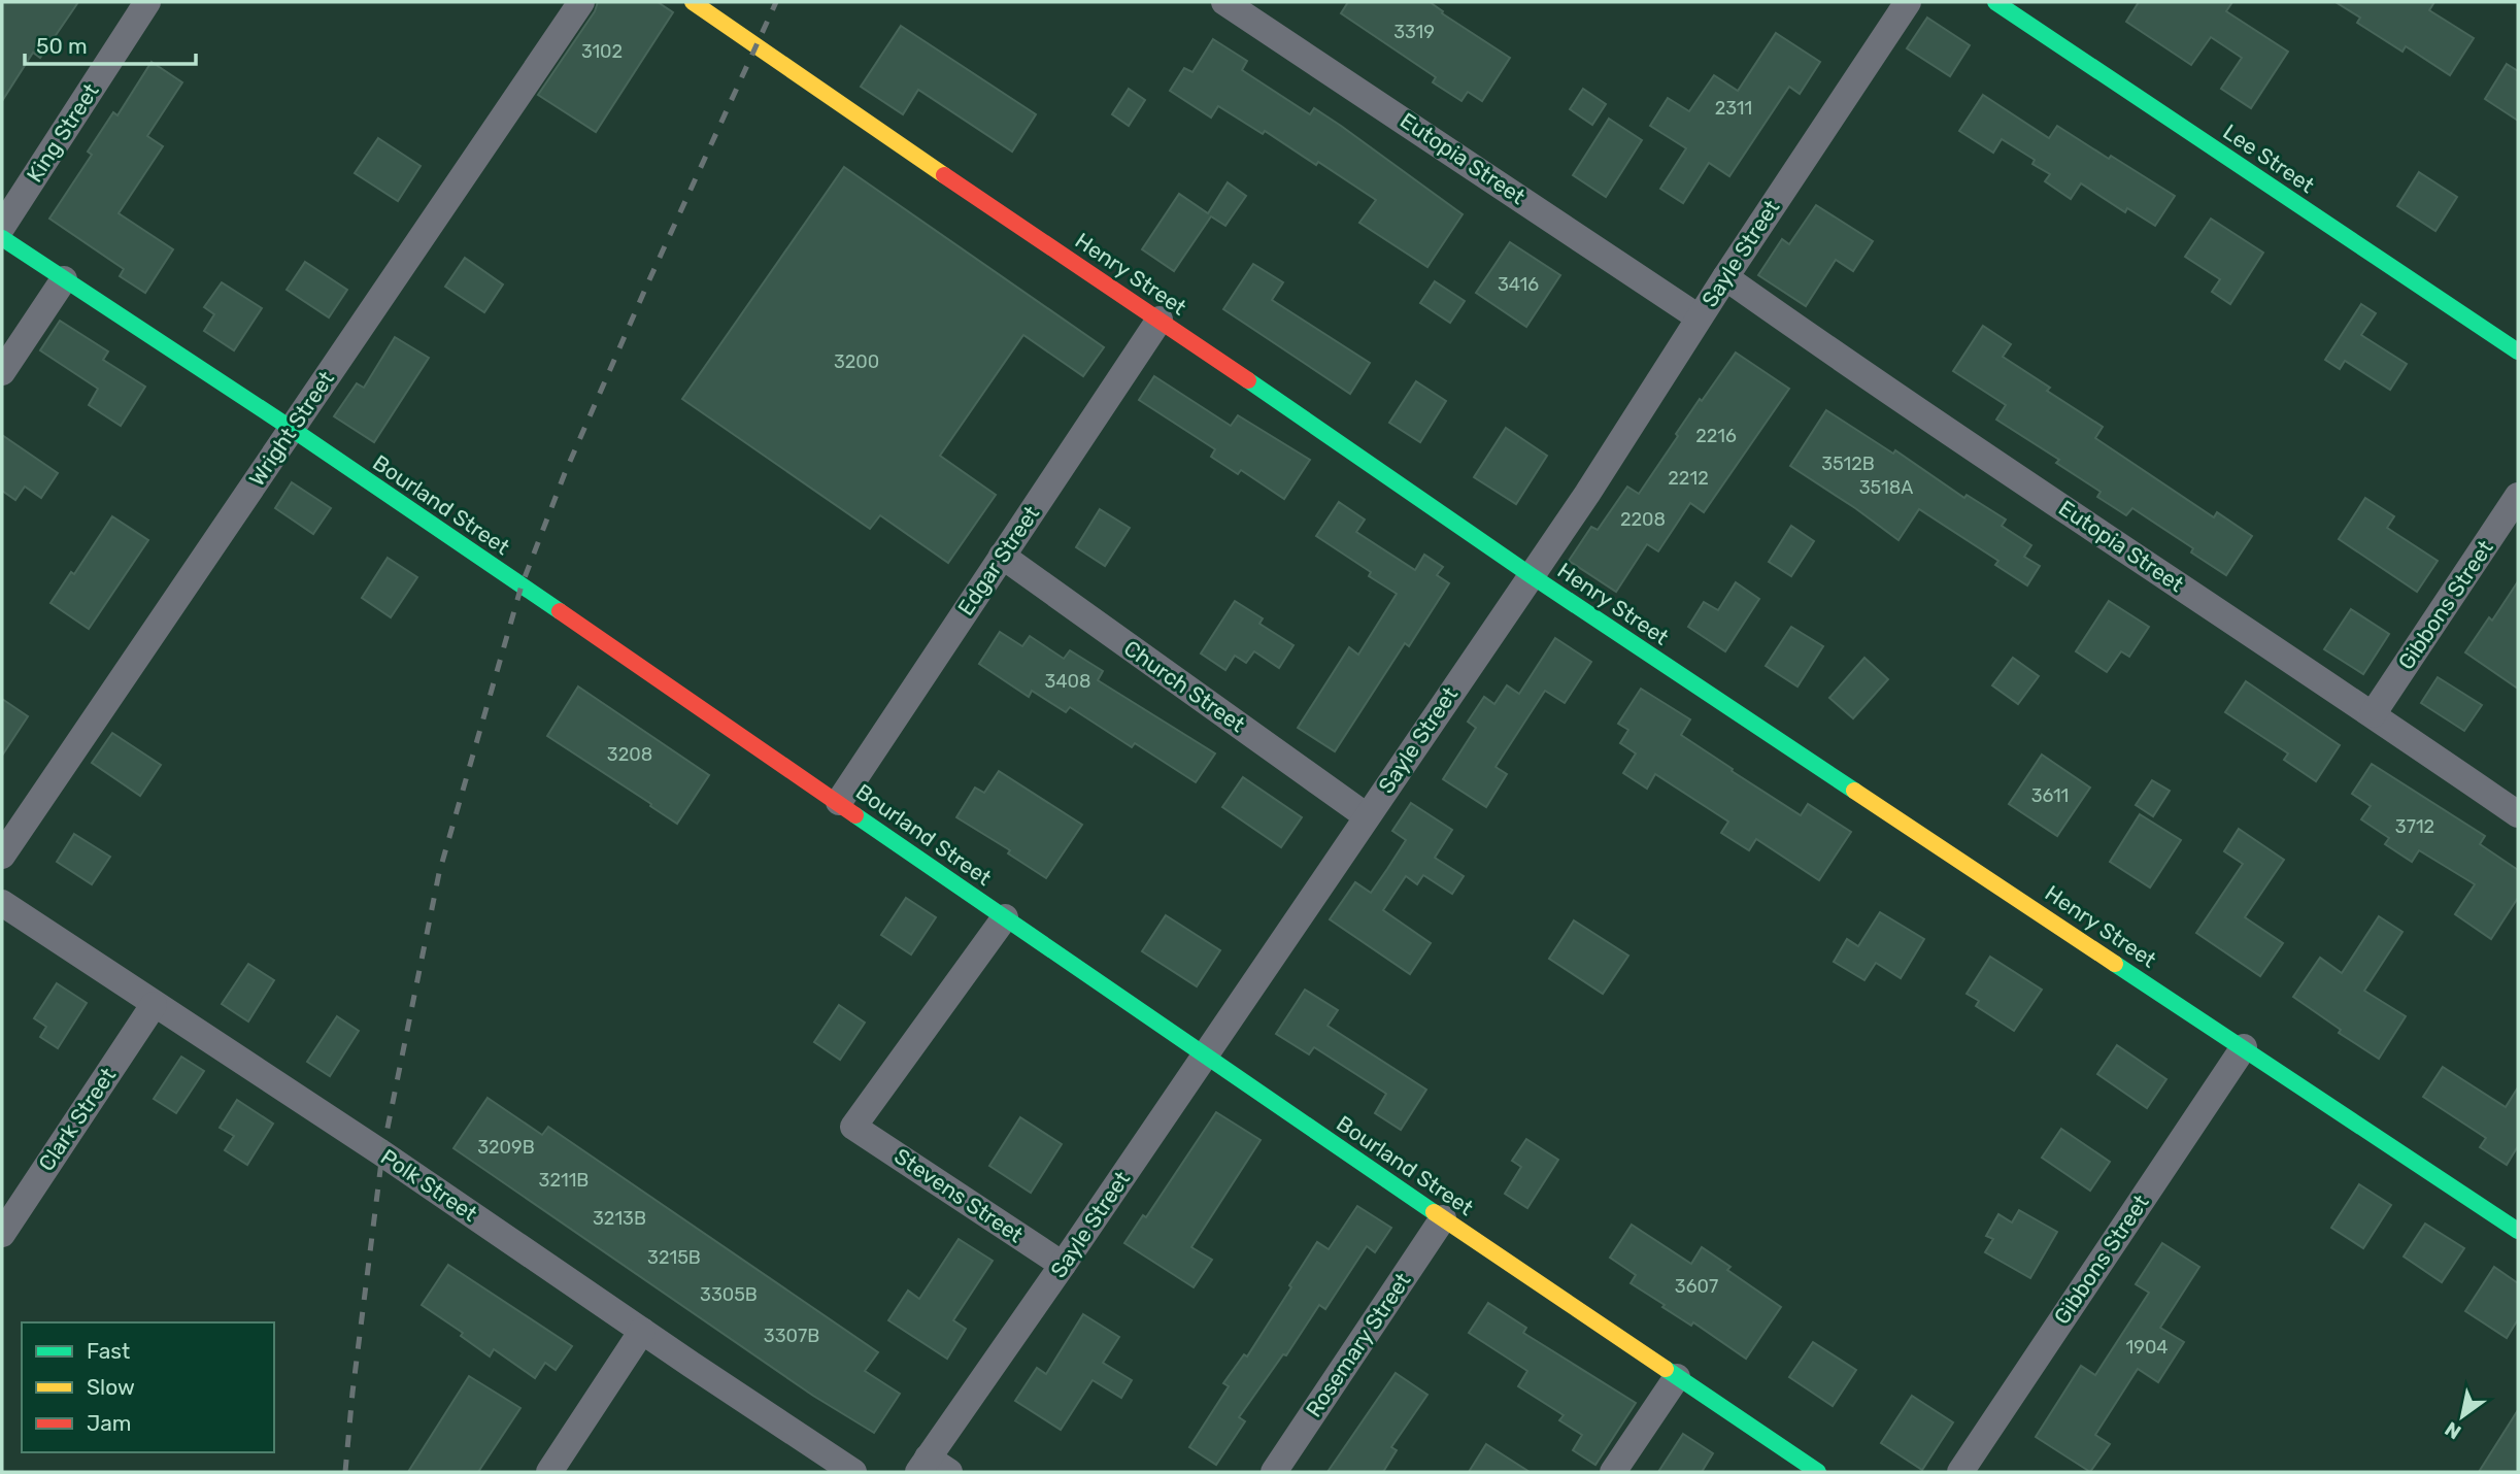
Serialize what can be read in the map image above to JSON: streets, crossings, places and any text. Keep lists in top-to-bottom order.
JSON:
{
  "streets": {
    "street": [
      "King Street",
      "Eutopia Street",
      "Lee Street",
      "Sayle Street",
      "Henry Street",
      "Wright Street",
      "Bourland Street",
      "Edgar Street",
      "Gibbons Street",
      "Church Street",
      "Clark Street",
      "Polk Street",
      "Stevens Street",
      "Rosemary Street"
    ]
  },
  "crossings": [
    ["Eutopia Street", "Sayle Street"],
    ["Eutopia Street", "Gibbons Street"],
    ["Sayle Street", "Henry Street"],
    ["Sayle Street", "Bourland Street"],
    ["Sayle Street", "Church Street"],
    ["Sayle Street", "Stevens Street"],
    ["Henry Street", "Edgar Street"],
    ["Henry Street", "Gibbons Street"],
    ["Wright Street", "Bourland Street"],
    ["Bourland Street", "Edgar Street"],
    ["Bourland Street", "Stevens Street"],
    ["Bourland Street", "Rosemary Street"],
    ["Edgar Street", "Church Street"],
    ["Clark Street", "Polk Street"]
  ],
  "house_numbers": [
    "3319",
    "3102",
    "2311",
    "3416",
    "3200",
    "2216",
    "3512B",
    "2212",
    "3518A",
    "2208",
    "3408",
    "3208",
    "3611",
    "3712",
    "3209B",
    "3211B",
    "3213B",
    "3215B",
    "3607",
    "3305B",
    "3307B",
    "1904"
  ],
  "legend": ["Fast", "Slow", "Jam"],
  "scale_bar": "50 m",
  "north": "bottom left"
}
